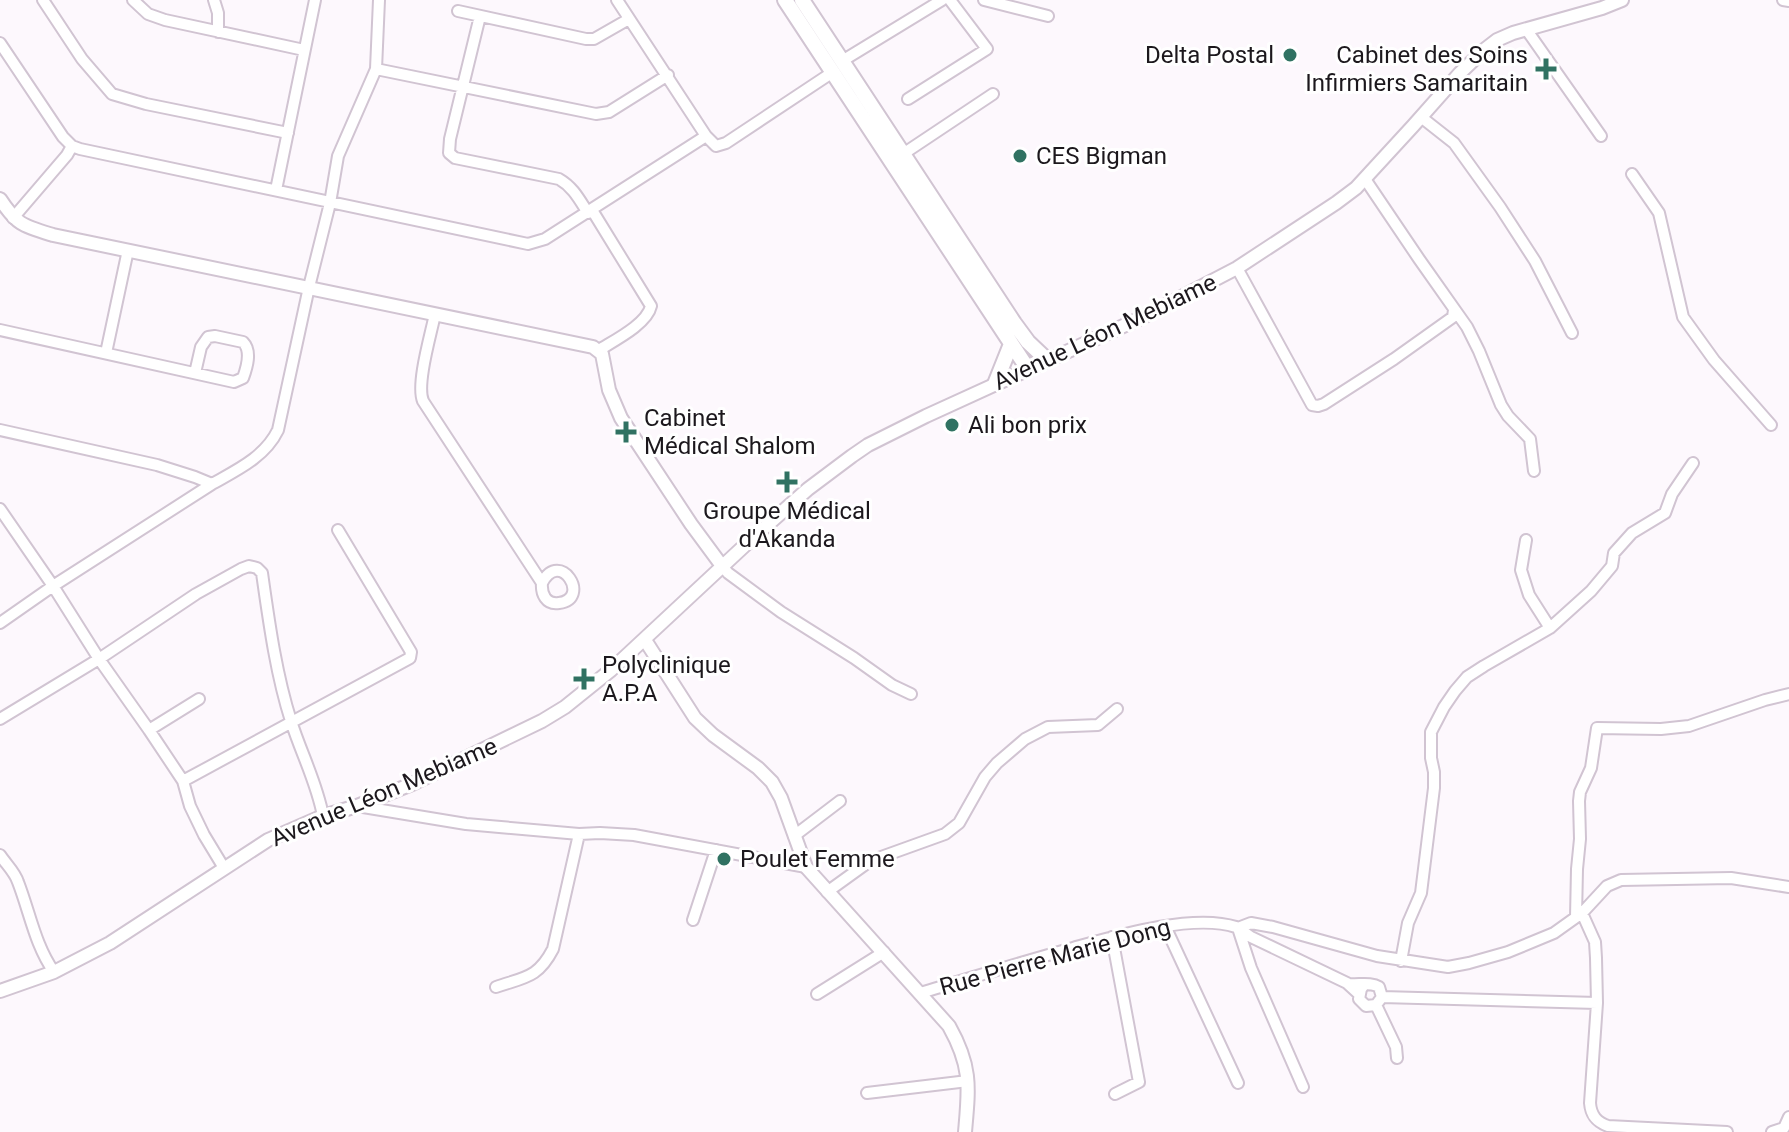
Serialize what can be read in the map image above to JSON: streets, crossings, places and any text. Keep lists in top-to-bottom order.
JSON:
{
  "streets": {
    "street": ["Avenue Léon Mebiame", "Rue Pierre Marie Dong"]
  },
  "places": {
    "other": [
      "Delta Postal",
      "CES Bigman",
      "Ali bon prix",
      "Poulet Femme"
    ],
    "health": [
      "Cabinet des Soins Infirmiers Samaritain",
      "Cabinet Médical Shalom",
      "Groupe Médical d'Akanda",
      "Polyclinique A.P.A"
    ]
  }
}
